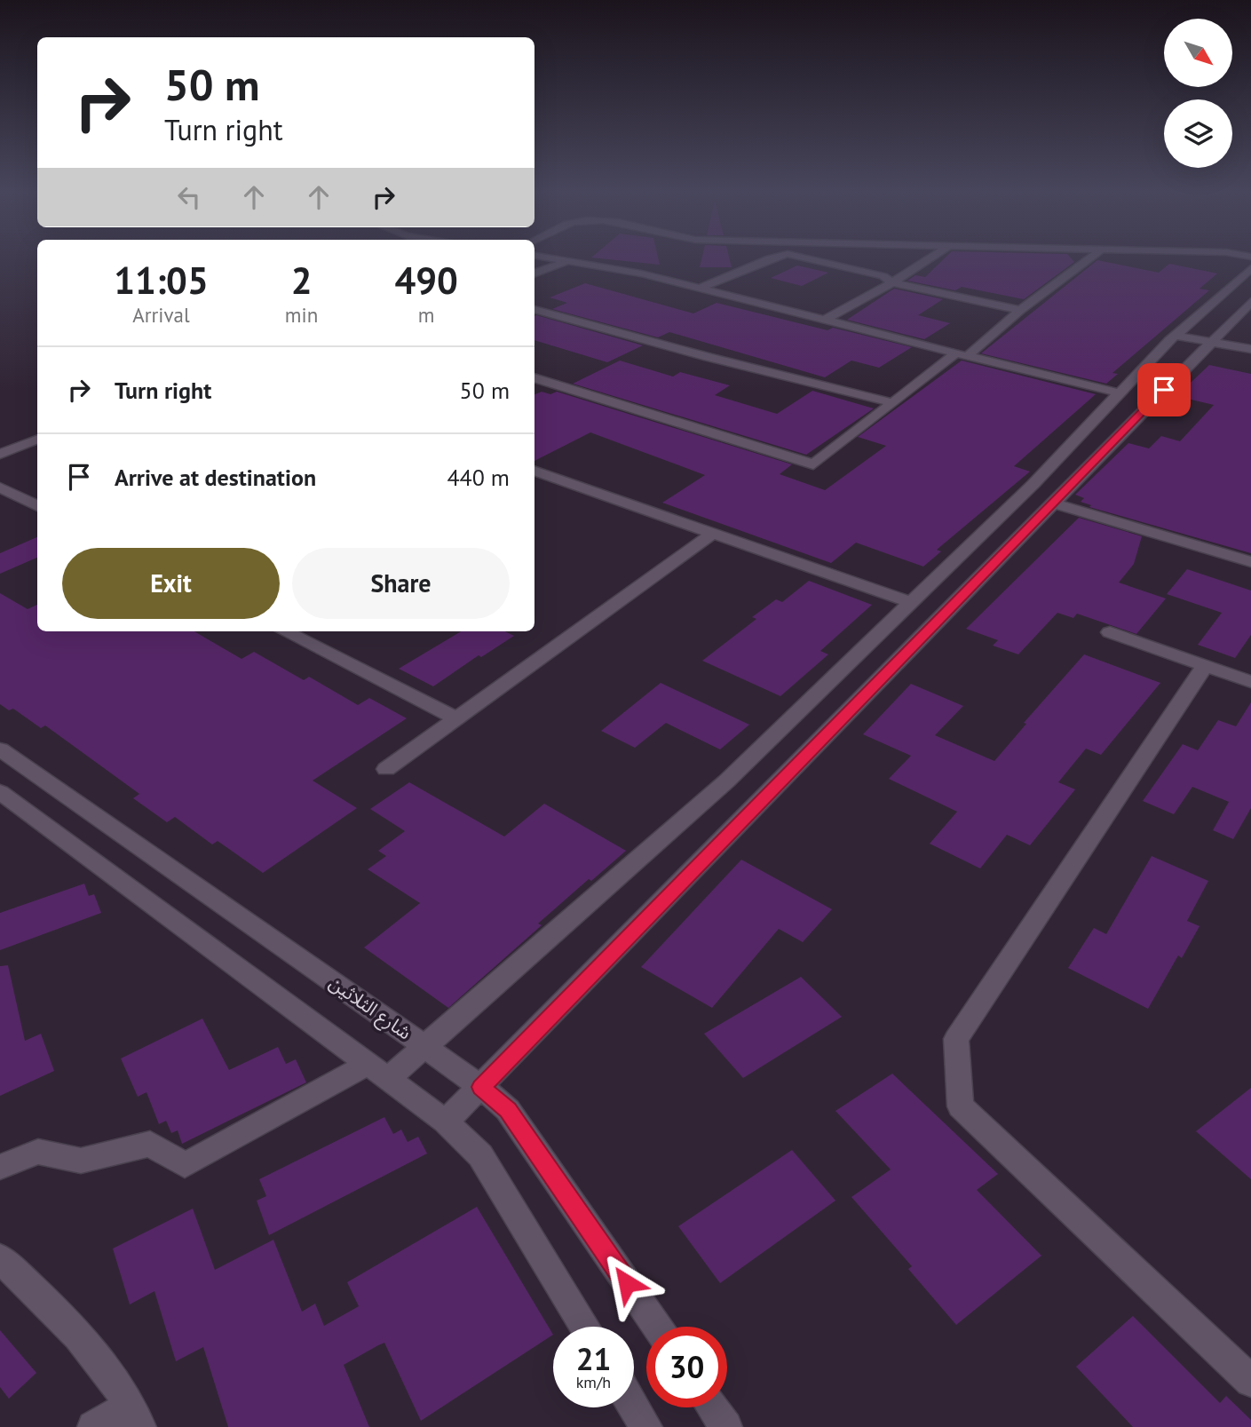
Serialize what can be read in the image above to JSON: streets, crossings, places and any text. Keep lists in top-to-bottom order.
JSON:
{
  "streets": {
    "street": ["شارع الثلاثين"]
  },
  "north": "bottom right",
  "page": {
    "turn": ["50 m", "Turn right"],
    "eta": [
      "11:05",
      "Arrival",
      "2",
      "min",
      "490",
      "m"
    ],
    "list": [
      {
        "name": "Turn right",
        "value": "50 m"
      },
      {
        "name": "Arrive at destination",
        "value": "440 m"
      }
    ],
    "buttons": ["Exit", "Share"],
    "speed": "21 km/h",
    "limit": "30"
  }
}
